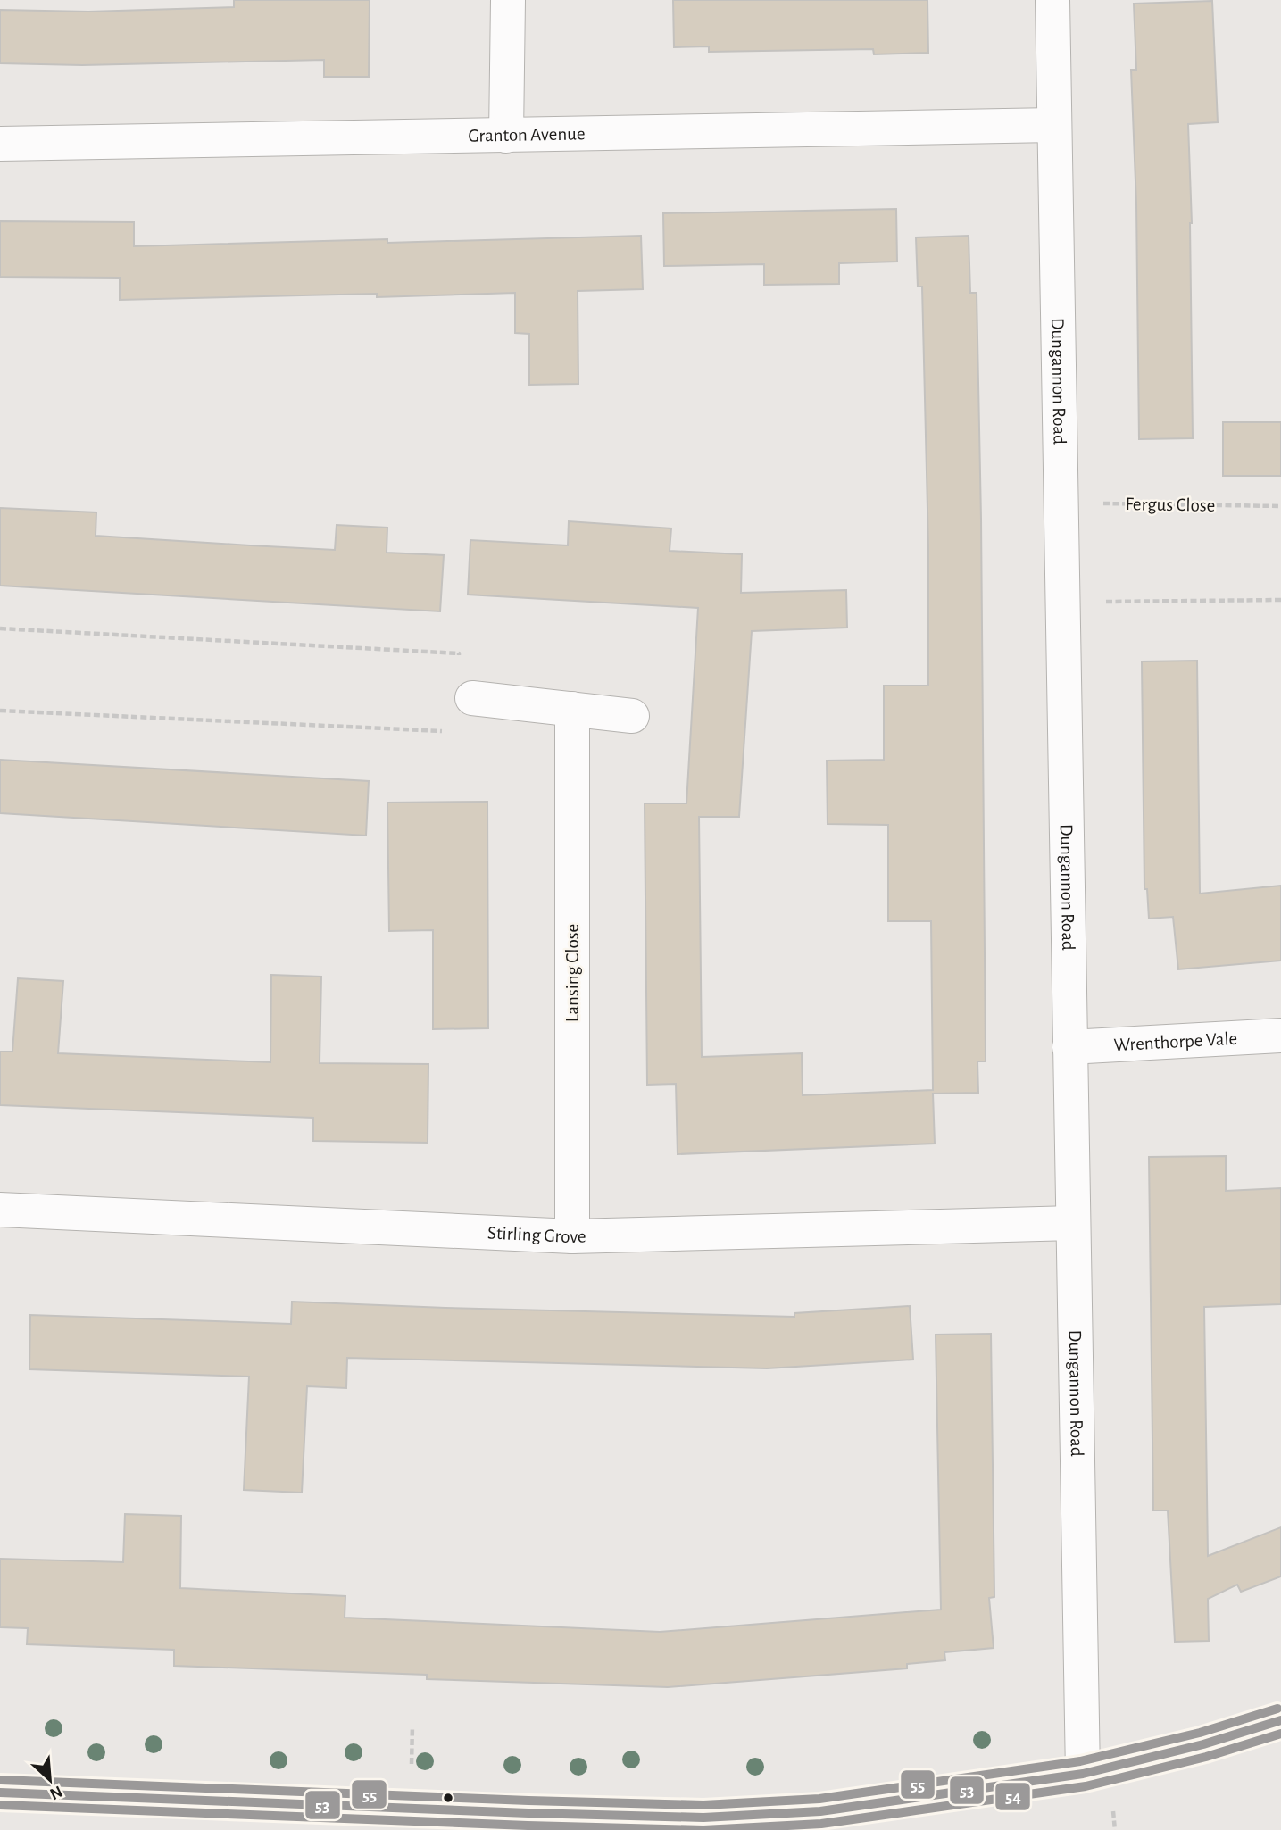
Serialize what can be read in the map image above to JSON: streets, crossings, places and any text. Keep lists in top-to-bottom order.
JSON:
{
  "streets": {
    "street": [
      "Granton Avenue",
      "Dungannon Road",
      "Lansing Close",
      "Wrenthorpe Vale",
      "Stirling Grove"
    ],
    "path": ["Fergus Close"]
  },
  "crossings": [
    ["Granton Avenue", "Dungannon Road"],
    ["Dungannon Road", "Fergus Close"],
    ["Dungannon Road", "Wrenthorpe Vale"],
    ["Dungannon Road", "Stirling Grove"],
    ["Lansing Close", "Stirling Grove"]
  ],
  "lines": ["transit line 55", "transit line 53", "transit line 54"],
  "north": "bottom right"
}
